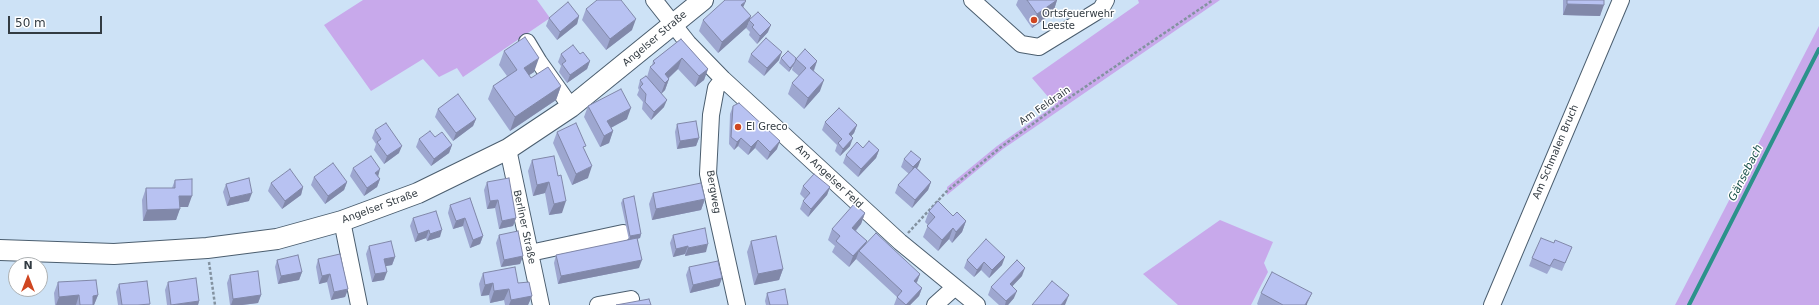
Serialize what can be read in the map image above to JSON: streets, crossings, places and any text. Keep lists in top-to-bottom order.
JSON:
{
  "streets": {
    "main road": ["Angelser Straße"],
    "street": [
      "Am Schmalen Bruch",
      "Am Angelser Feld",
      "Bergweg",
      "Berliner Straße"
    ],
    "path": ["Am Feldrain"]
  },
  "crossings": [
    ["Angelser Straße", "Am Angelser Feld"],
    ["Angelser Straße", "Berliner Straße"],
    ["Am Feldrain", "Am Angelser Feld"],
    ["Am Angelser Feld", "Bergweg"]
  ],
  "water": ["Gänsebach"],
  "places": ["Ortsfeuerwehr Leeste", "El Greco"],
  "scale_bar": "50 m",
  "north": "top"
}
